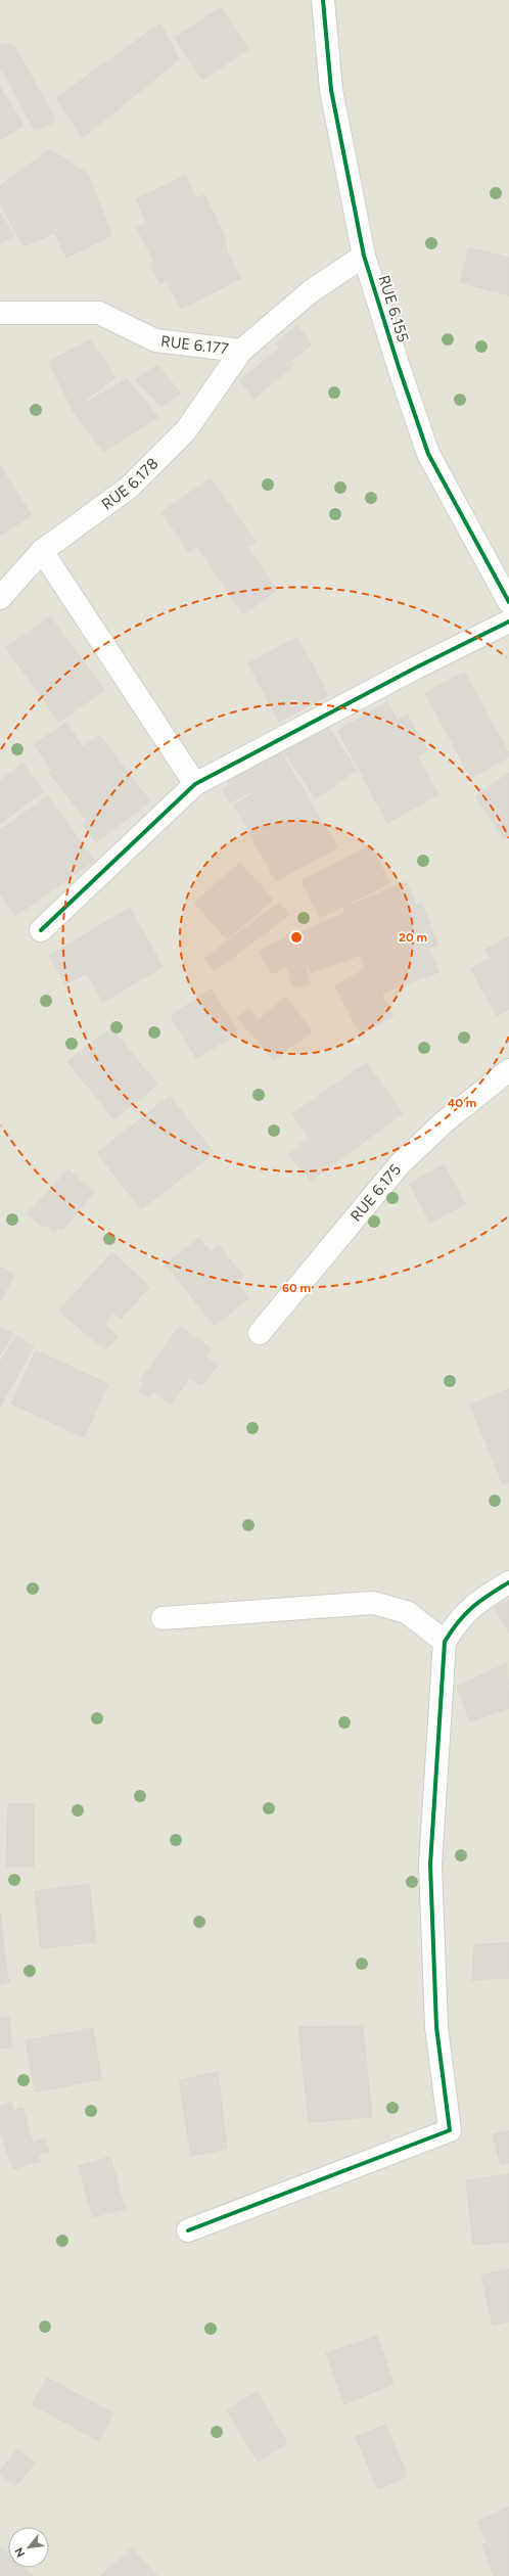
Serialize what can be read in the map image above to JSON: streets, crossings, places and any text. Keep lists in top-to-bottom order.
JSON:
{
  "streets": {
    "street": [
      "RUE 6.155",
      "RUE 6.177",
      "RUE 6.178",
      "RUE 6.175"
    ]
  },
  "crossings": [
    ["RUE 6.155", "RUE 6.177"],
    ["RUE 6.177", "RUE 6.178"]
  ],
  "north": "bottom left",
  "rings": ["20 m", "40 m", "60 m"]
}
